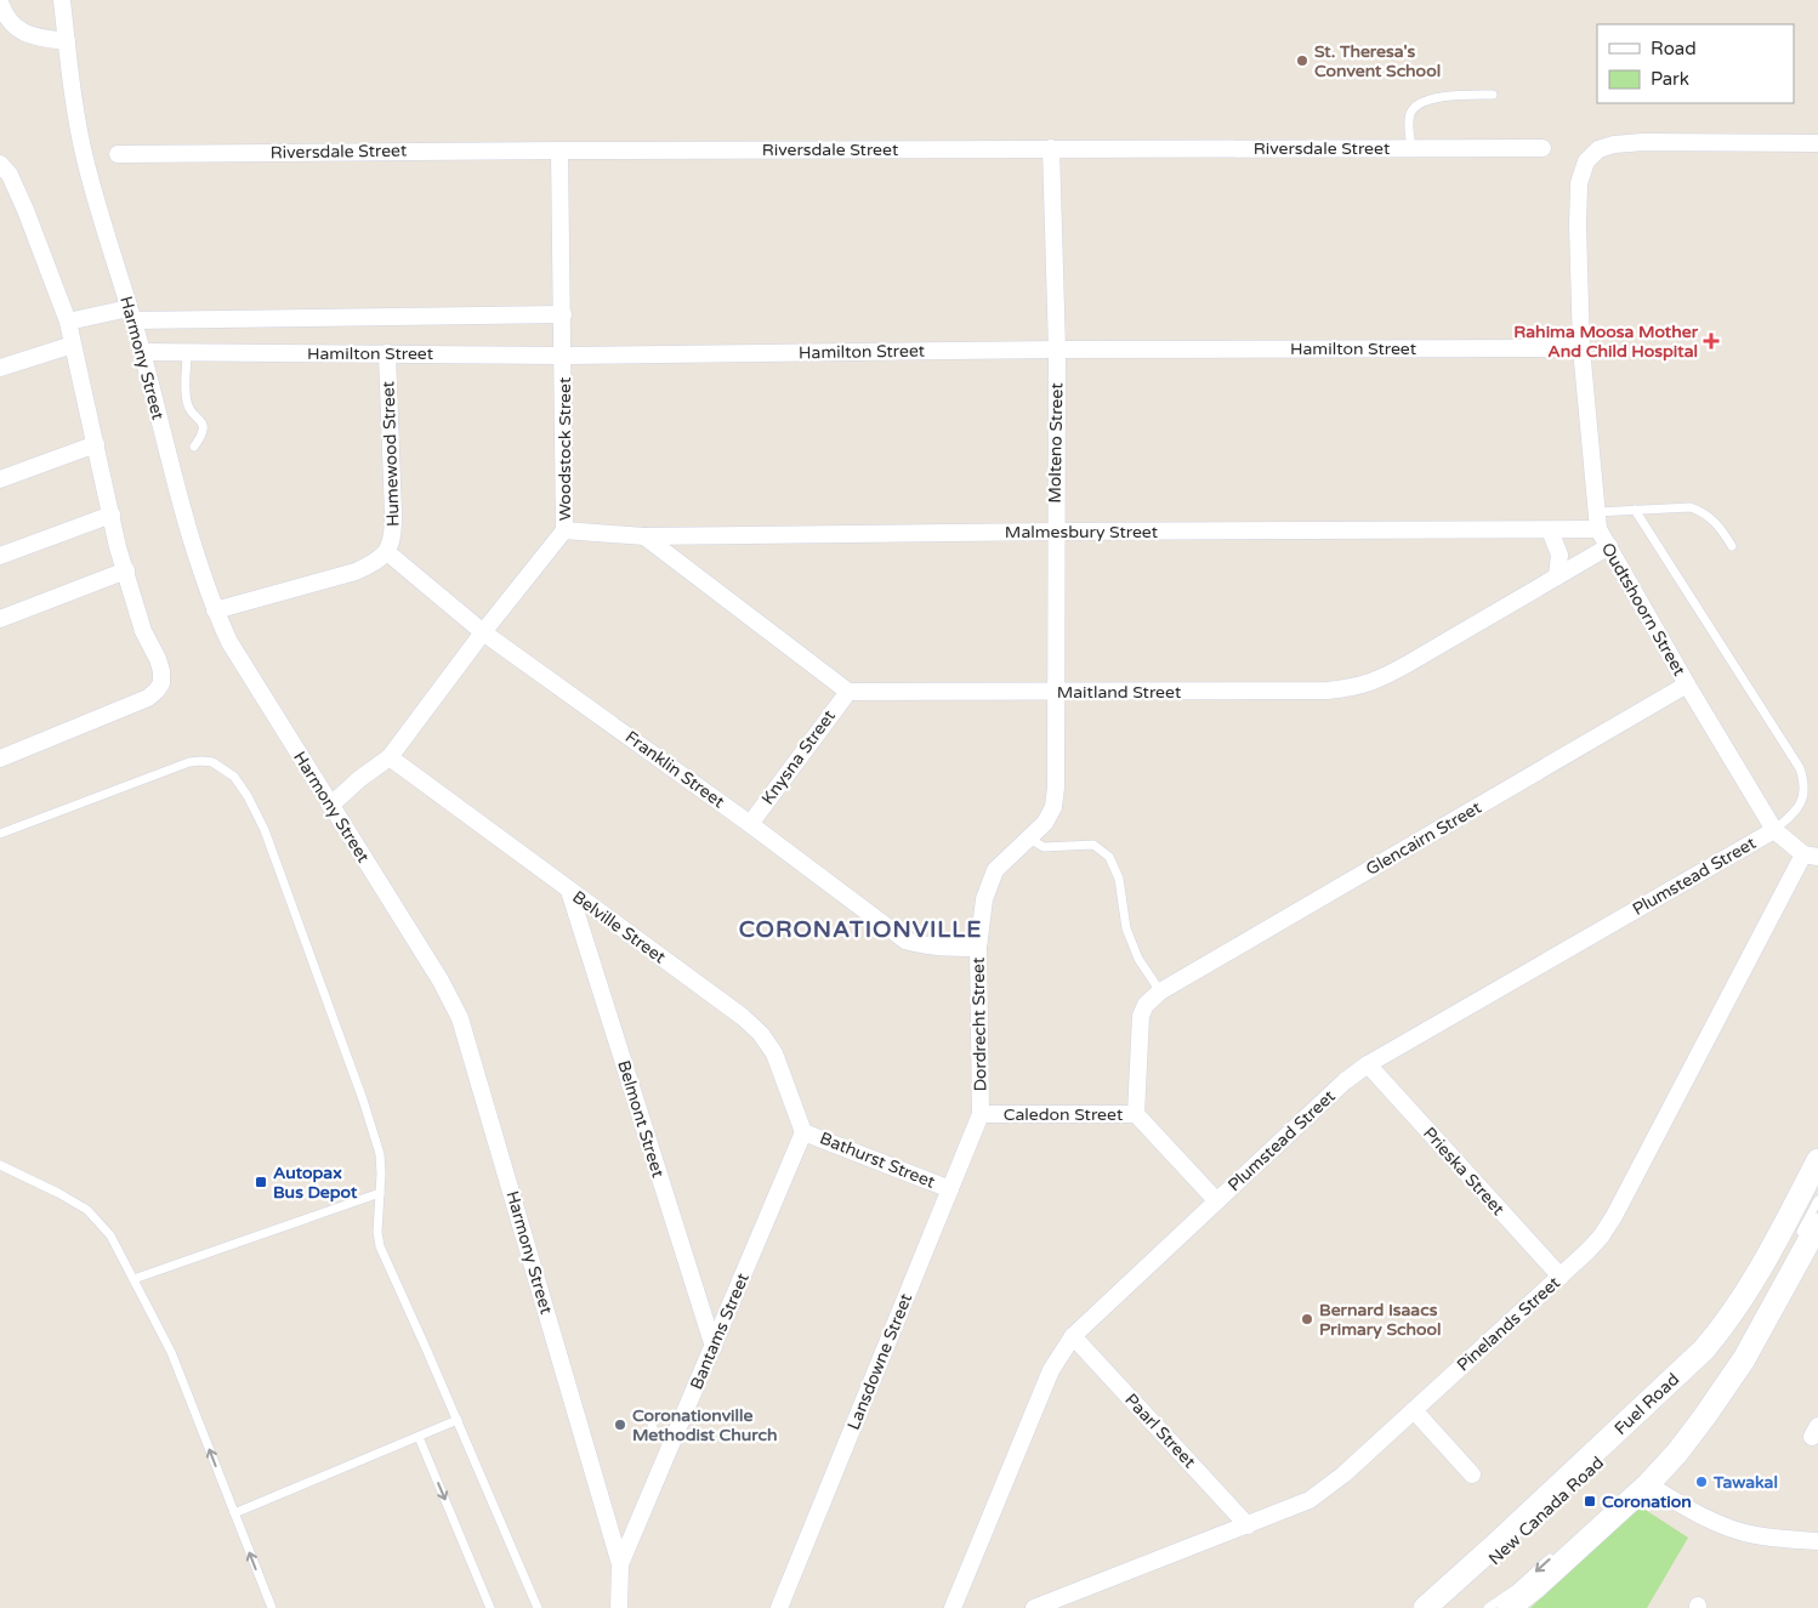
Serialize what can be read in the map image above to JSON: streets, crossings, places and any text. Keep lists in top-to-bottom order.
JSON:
{
  "streets": {
    "main road": ["Fuel Road"],
    "street": [
      "Riversdale Street",
      "Hamilton Street",
      "Harmony Street",
      "Molteno Street",
      "Woodstock Street",
      "Humewood Street",
      "Malmesbury Street",
      "Oudtshoorn Street",
      "Maitland Street",
      "Knysna Street",
      "Franklin Street",
      "Glencairn Street",
      "Plumstead Street",
      "Belville Street",
      "Dordrecht Street",
      "Caledon Street",
      "Belmont Street",
      "Bathurst Street",
      "Prieska Street",
      "Pinelands Street",
      "Bantams Street",
      "Lansdowne Street",
      "Paarl Street"
    ],
    "lane": ["New Canada Road"]
  },
  "crossings": [
    ["Riversdale Street", "Molteno Street"],
    ["Riversdale Street", "Woodstock Street"],
    ["Hamilton Street", "Harmony Street"],
    ["Hamilton Street", "Molteno Street"],
    ["Hamilton Street", "Woodstock Street"],
    ["Hamilton Street", "Humewood Street"],
    ["Harmony Street", "Woodstock Street"],
    ["Harmony Street", "Bantams Street"],
    ["Molteno Street", "Malmesbury Street"],
    ["Molteno Street", "Maitland Street"],
    ["Molteno Street", "Dordrecht Street"],
    ["Woodstock Street", "Malmesbury Street"],
    ["Woodstock Street", "Franklin Street"],
    ["Woodstock Street", "Belville Street"],
    ["Humewood Street", "Franklin Street"],
    ["Malmesbury Street", "Oudtshoorn Street"],
    ["Oudtshoorn Street", "Maitland Street"],
    ["Oudtshoorn Street", "Glencairn Street"],
    ["Oudtshoorn Street", "Plumstead Street"],
    ["Oudtshoorn Street", "Pinelands Street"],
    ["Maitland Street", "Knysna Street"],
    ["Knysna Street", "Franklin Street"],
    ["Franklin Street", "Dordrecht Street"],
    ["Plumstead Street", "Caledon Street"],
    ["Plumstead Street", "Prieska Street"],
    ["Plumstead Street", "Paarl Street"],
    ["Belville Street", "Belmont Street"],
    ["Belville Street", "Bathurst Street"],
    ["Belville Street", "Bantams Street"],
    ["Dordrecht Street", "Caledon Street"],
    ["Dordrecht Street", "Lansdowne Street"],
    ["Caledon Street", "Lansdowne Street"],
    ["Belmont Street", "Bantams Street"],
    ["Bathurst Street", "Bantams Street"],
    ["Bathurst Street", "Lansdowne Street"],
    ["Prieska Street", "Pinelands Street"],
    ["Pinelands Street", "Paarl Street"]
  ],
  "districts": ["CORONATIONVILLE"],
  "places": {
    "other": [
      "St. Theresa's Convent School",
      "Bernard Isaacs Primary School",
      "Coronationville Methodist Church",
      "Tawakal"
    ],
    "health": ["Rahima Moosa Mother And Child Hospital"],
    "transit": ["Autopax Bus Depot", "Coronation"]
  },
  "legend": ["Road", "Park"]
}
